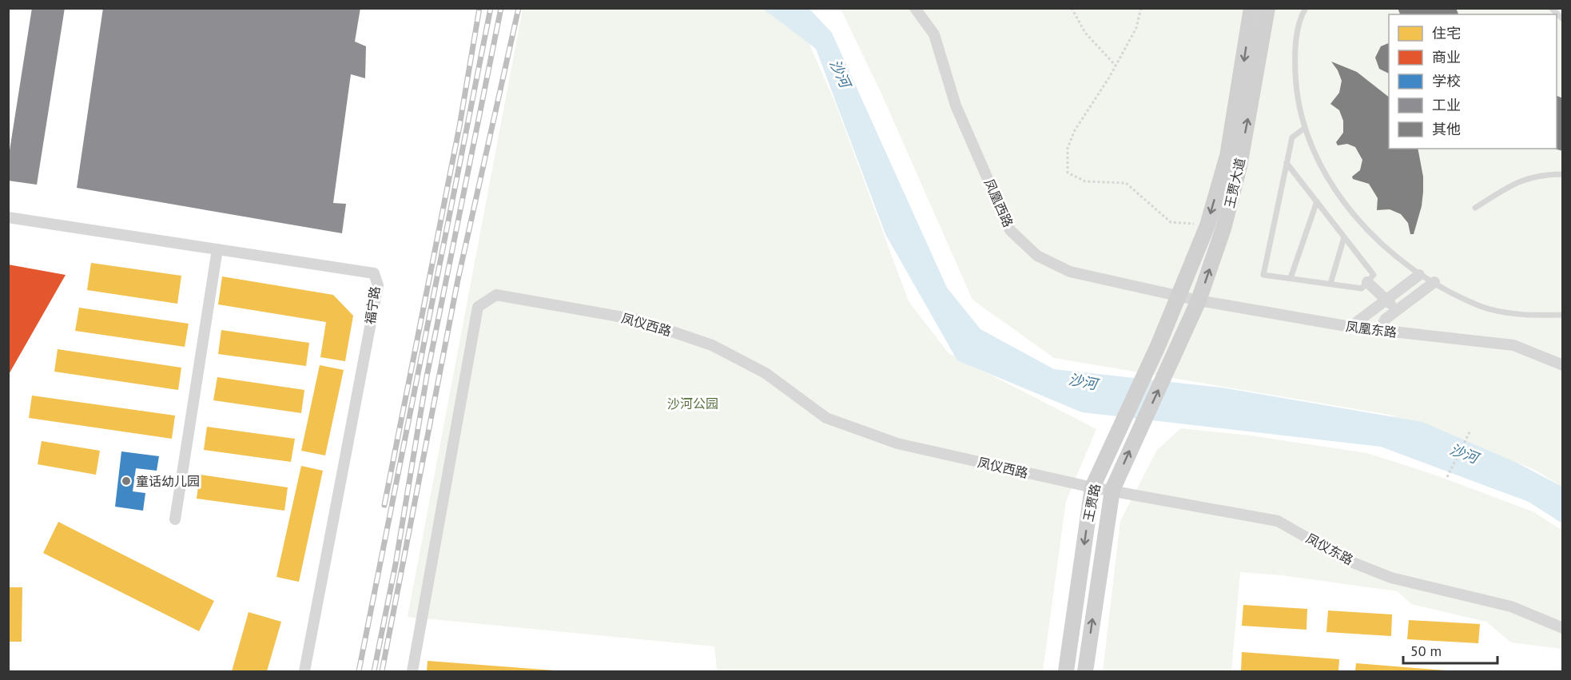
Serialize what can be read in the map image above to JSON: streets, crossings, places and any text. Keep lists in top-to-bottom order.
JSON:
{
  "streets": {
    "main road": ["王贾大道", "王贾路"],
    "street": [
      "凤凰西路",
      "福宁路",
      "凤仪西路",
      "凤凰东路",
      "凤仪东路"
    ]
  },
  "crossings": [
    ["王贾大道", "凤凰西路"],
    ["王贾大道", "凤凰东路"],
    ["王贾大道", "王贾路"],
    ["凤凰西路", "凤凰东路"],
    ["凤仪西路", "王贾路"],
    ["凤仪西路", "凤仪东路"],
    ["王贾路", "凤仪东路"]
  ],
  "water": ["沙河"],
  "parks": ["沙河公园"],
  "places": ["童话幼儿园"],
  "legend": [
    "住宅",
    "商业",
    "学校",
    "工业",
    "其他"
  ],
  "scale_bar": "50 m"
}
